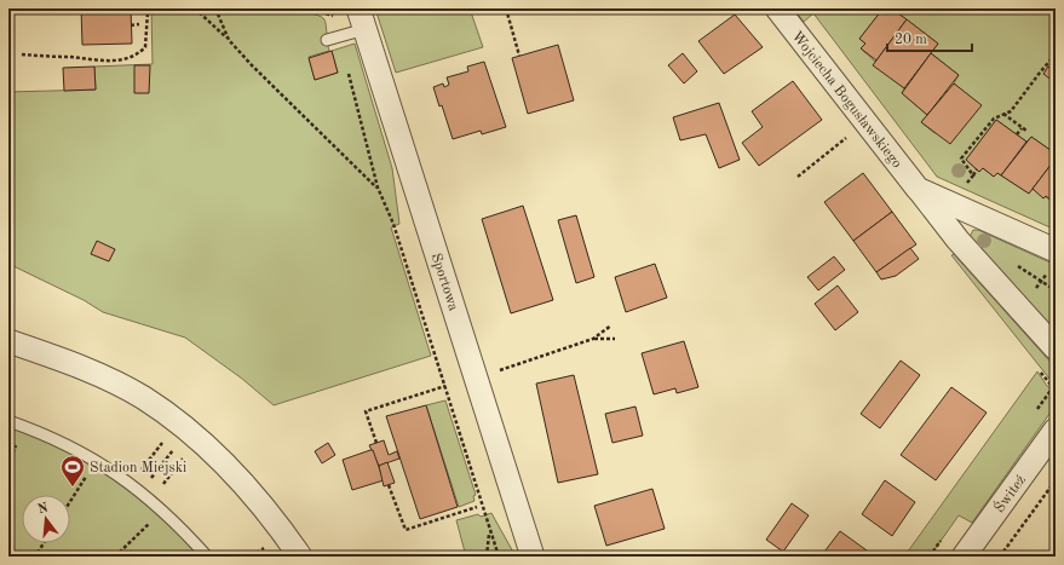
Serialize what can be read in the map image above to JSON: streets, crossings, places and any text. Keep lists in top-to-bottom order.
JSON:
{
  "streets": {
    "street": ["Wojciecha Bogusławskiego", "Sportowa", "Świteź"]
  },
  "places": {
    "sports": ["Stadion Miejski"]
  },
  "scale_bar": "20 m",
  "north": "top"
}
